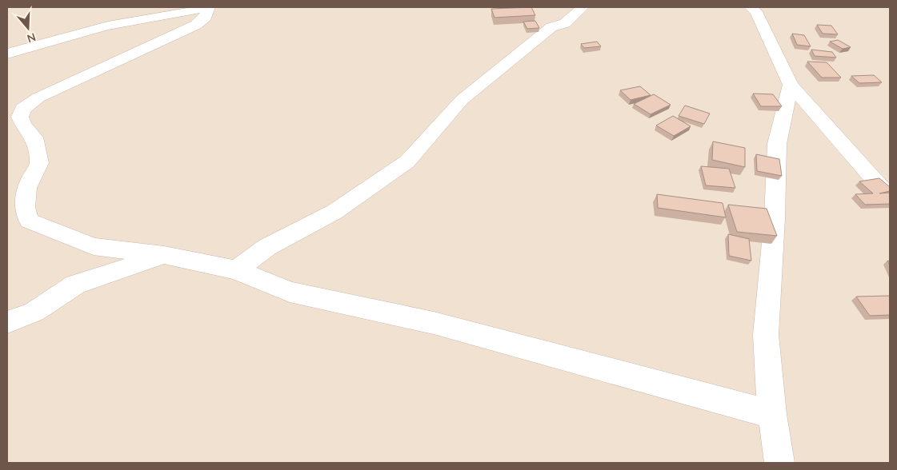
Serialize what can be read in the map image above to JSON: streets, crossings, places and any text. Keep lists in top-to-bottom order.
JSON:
{
  "north": "bottom"
}
